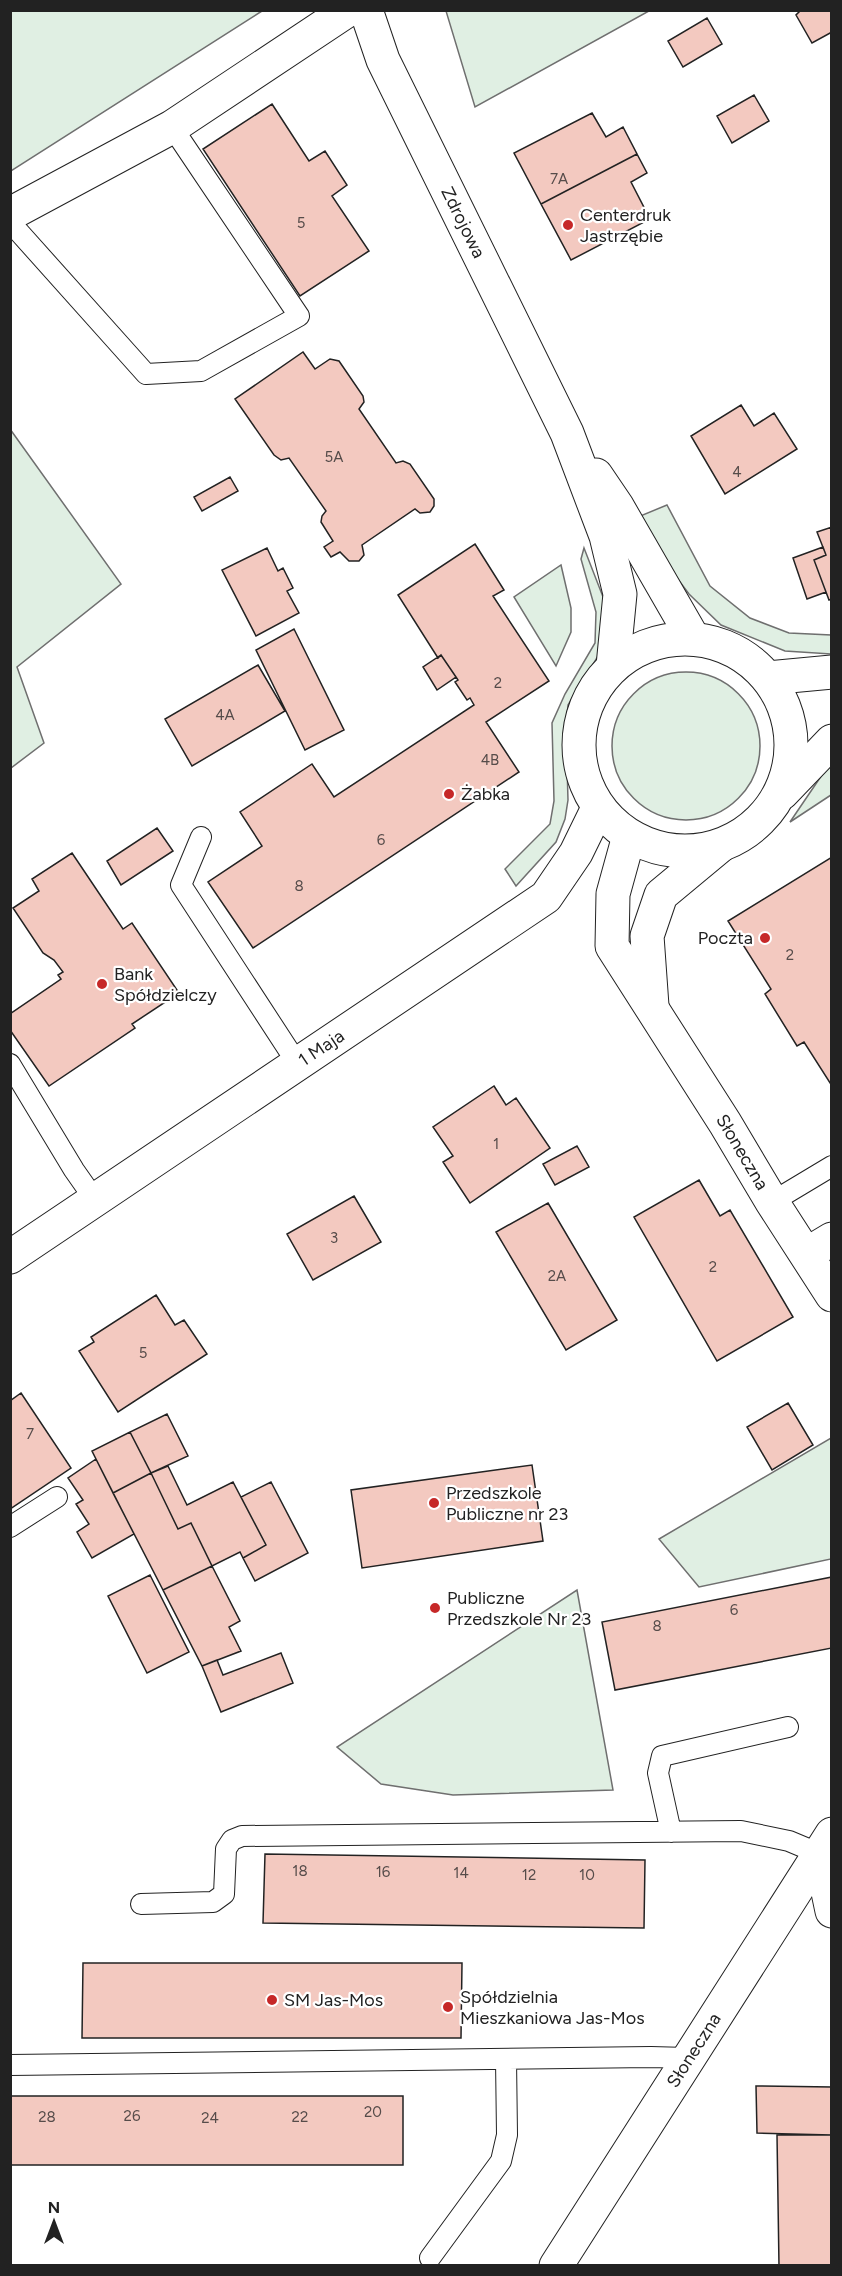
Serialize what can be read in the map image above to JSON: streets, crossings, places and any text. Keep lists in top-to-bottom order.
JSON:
{
  "streets": {
    "street": ["Zdrojowa", "1 Maja", "Słoneczna"]
  },
  "crossings": [
    ["Zdrojowa", "1 Maja"],
    ["Zdrojowa", "Słoneczna"],
    ["1 Maja", "Słoneczna"]
  ],
  "places": [
    "Centerdruk Jastrzębie",
    "Żabka",
    "Poczta",
    "Bank Spółdzielczy",
    "Przedszkole Publiczne nr 23",
    "Publiczne Przedszkole Nr 23",
    "SM Jas-Mos",
    "Spółdzielnia Mieszkaniowa Jas-Mos"
  ],
  "house_numbers": [
    "7A",
    "5",
    "5A",
    "4",
    "2",
    "4A",
    "4B",
    "6",
    "8",
    "2",
    "1",
    "3",
    "2",
    "2A",
    "5",
    "7",
    "6",
    "8",
    "18",
    "16",
    "14",
    "12",
    "10",
    "20",
    "26",
    "28",
    "22",
    "24"
  ],
  "north": "top"
}
